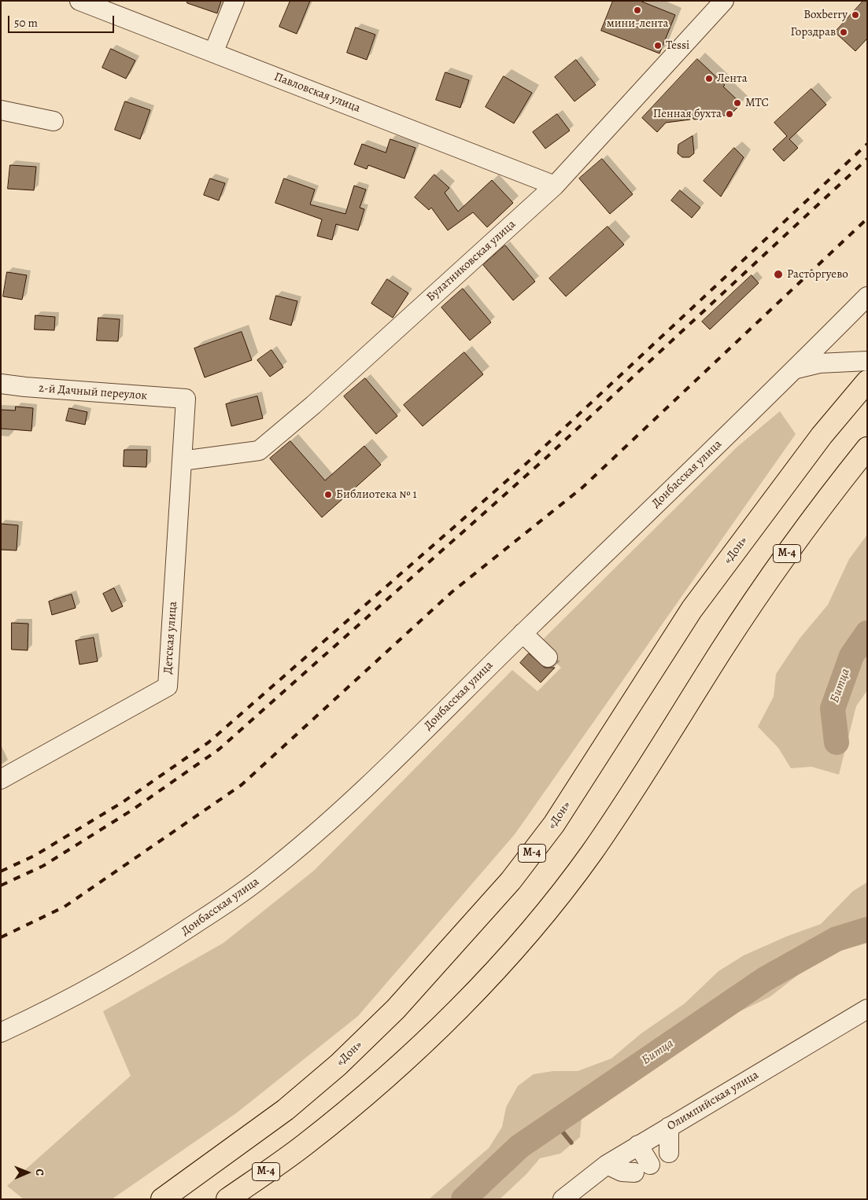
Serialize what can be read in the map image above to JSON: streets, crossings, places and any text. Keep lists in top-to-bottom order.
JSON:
{
  "streets": {
    "highway": ["«Дон»", "М-4"],
    "street": [
      "Павловская улица",
      "Булатниковская улица",
      "2-й Дачный переулок",
      "Донбасская улица",
      "Детская улица",
      "Олимпийская улица"
    ]
  },
  "crossings": [
    ["Павловская улица", "Булатниковская улица"],
    ["Булатниковская улица", "Детская улица"],
    ["2-й Дачный переулок", "Детская улица"]
  ],
  "water": ["Битца"],
  "places": [
    "мини-лента",
    "Boxberry",
    "Горздрав",
    "Tessi",
    "Лента",
    "МТС",
    "Пенная бухта",
    "Расторгуево",
    "Библиотека № 1"
  ],
  "scale_bar": "50 m",
  "north": "right"
}
